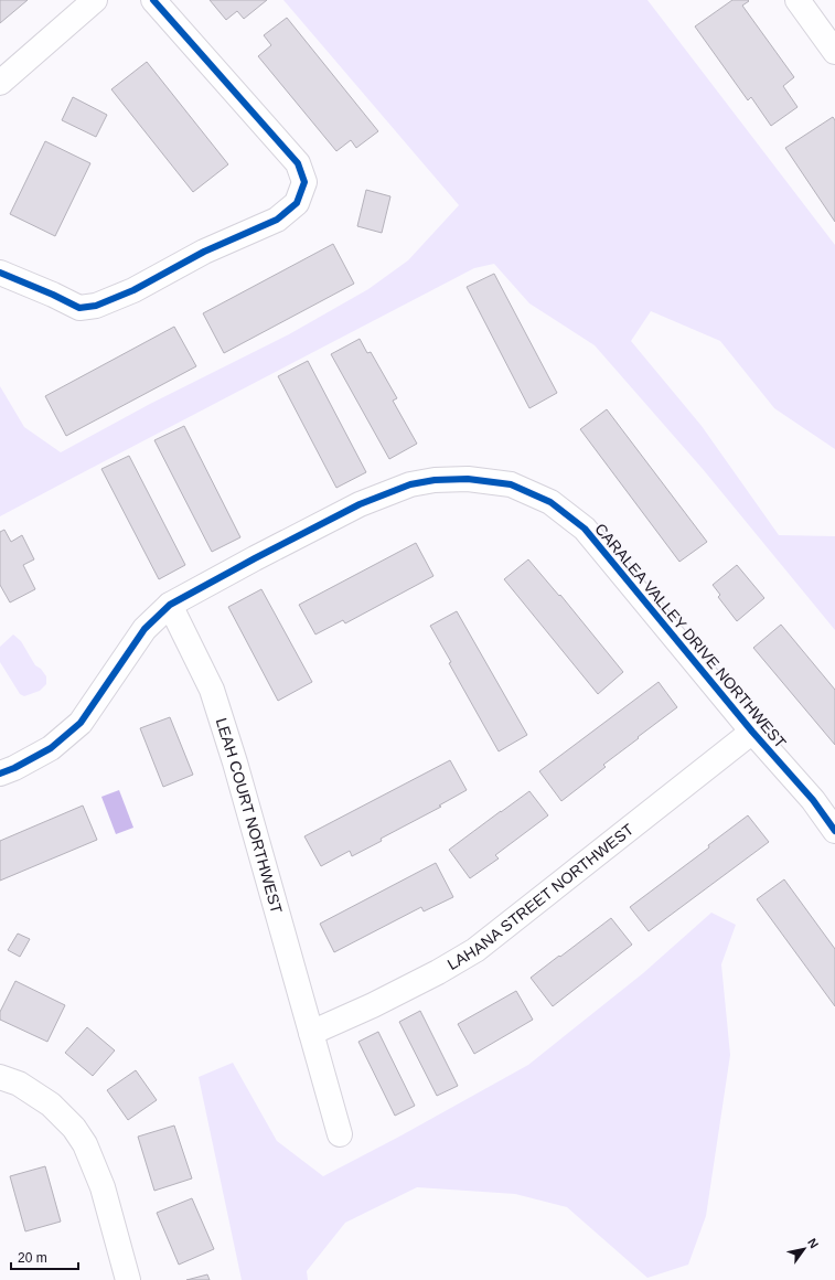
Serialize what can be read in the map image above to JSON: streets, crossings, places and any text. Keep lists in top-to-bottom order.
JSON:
{
  "streets": {
    "street": ["CARALEA VALLEY DRIVE NORTHWEST", "LEAH COURT NORTHWEST", "LAHANA STREET NORTHWEST"]
  },
  "crossings": [
    ["CARALEA VALLEY DRIVE NORTHWEST", "LEAH COURT NORTHWEST"],
    ["CARALEA VALLEY DRIVE NORTHWEST", "LAHANA STREET NORTHWEST"],
    ["LEAH COURT NORTHWEST", "LAHANA STREET NORTHWEST"]
  ],
  "scale_bar": "20 m",
  "north": "top right"
}
